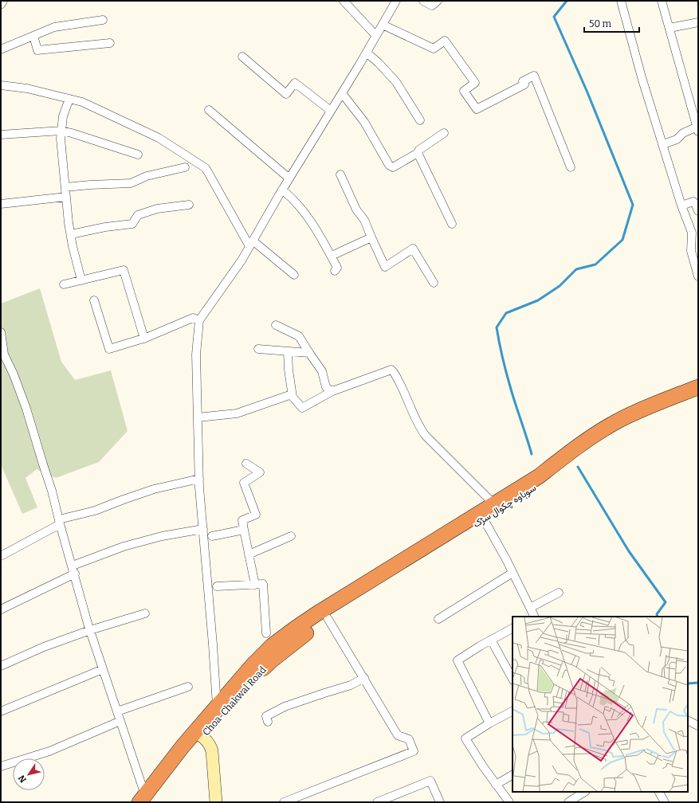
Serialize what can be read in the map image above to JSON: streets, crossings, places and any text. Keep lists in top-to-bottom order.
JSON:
{
  "streets": {
    "highway": ["سوہاوہ چکوال سڑک", "Choa-Chakwal Road"]
  },
  "crossings": [
    ["سوہاوہ چکوال سڑک", "Choa-Chakwal Road"]
  ],
  "scale_bar": "50 m",
  "north": "bottom left"
}
